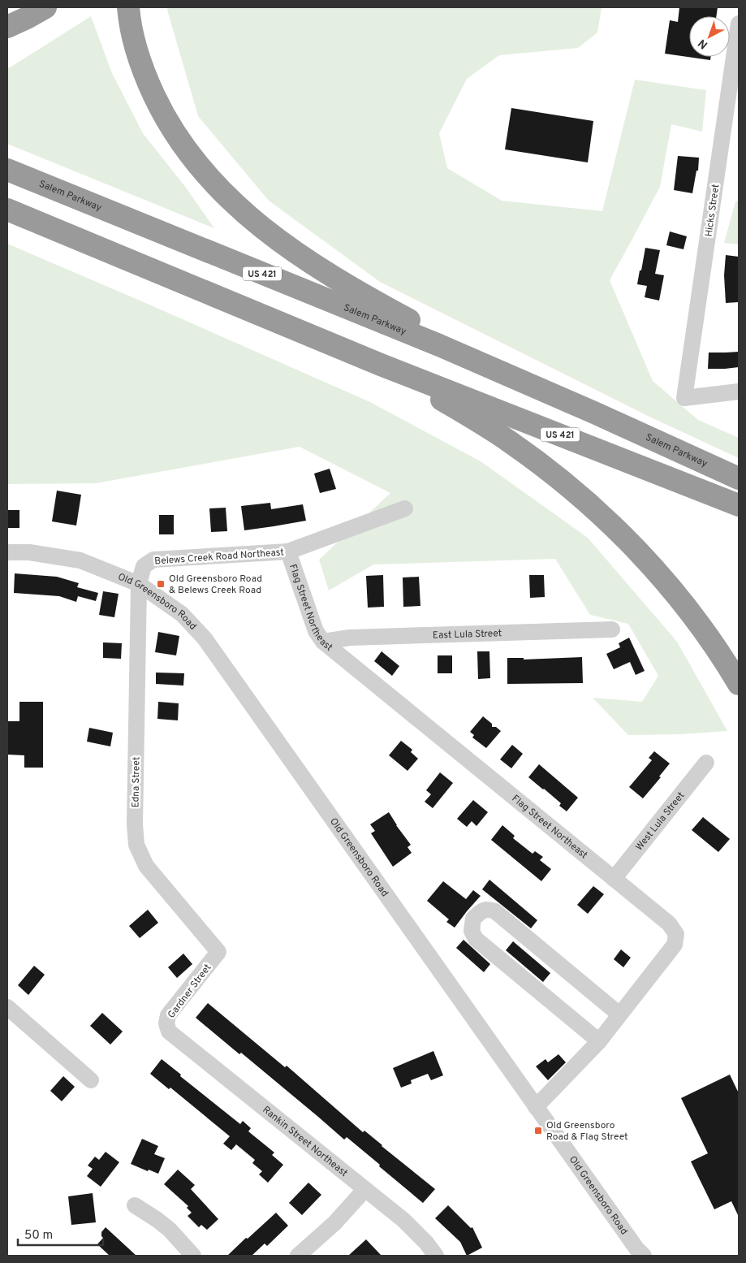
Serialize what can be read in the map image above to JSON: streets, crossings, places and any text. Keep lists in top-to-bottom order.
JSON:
{
  "streets": {
    "highway": ["Salem Parkway", "US 421"],
    "street": [
      "Hicks Street",
      "Belews Creek Road Northeast",
      "Old Greensboro Road",
      "Flag Street Northeast",
      "East Lula Street",
      "Edna Street",
      "West Lula Street",
      "Gardner Street",
      "Rankin Street Northeast"
    ]
  },
  "crossings": [
    ["Belews Creek Road Northeast", "Old Greensboro Road"],
    ["Belews Creek Road Northeast", "Flag Street Northeast"],
    ["Belews Creek Road Northeast", "Edna Street"],
    ["Old Greensboro Road", "Flag Street Northeast"],
    ["Old Greensboro Road", "Edna Street"],
    ["Flag Street Northeast", "East Lula Street"],
    ["Flag Street Northeast", "West Lula Street"],
    ["Edna Street", "Gardner Street"],
    ["Gardner Street", "Rankin Street Northeast"]
  ],
  "places": {
    "transit": ["Old Greensboro Road & Belews Creek Road", "Old Greensboro Road & Flag Street"]
  },
  "scale_bar": "50 m",
  "north": "bottom left"
}
